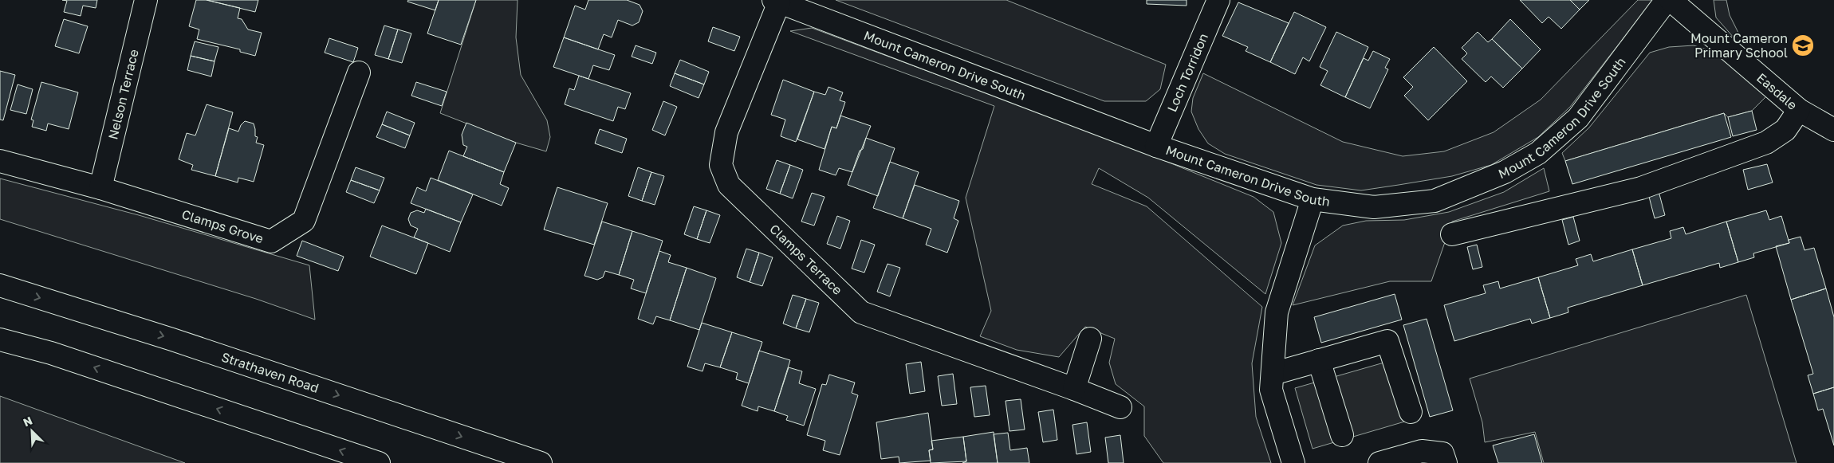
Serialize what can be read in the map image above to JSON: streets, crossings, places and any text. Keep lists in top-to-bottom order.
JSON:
{
  "streets": {
    "street": [
      "Mount Cameron Drive South",
      "Loch Torridon",
      "Easdale",
      "Nelson Terrace",
      "Clamps Grove",
      "Clamps Terrace",
      "Strathaven Road"
    ]
  },
  "crossings": [
    ["Mount Cameron Drive South", "Loch Torridon"],
    ["Mount Cameron Drive South", "Clamps Terrace"],
    ["Nelson Terrace", "Clamps Grove"]
  ],
  "places": {
    "school or university": ["Mount Cameron Primary School"]
  },
  "north": "top left"
}
